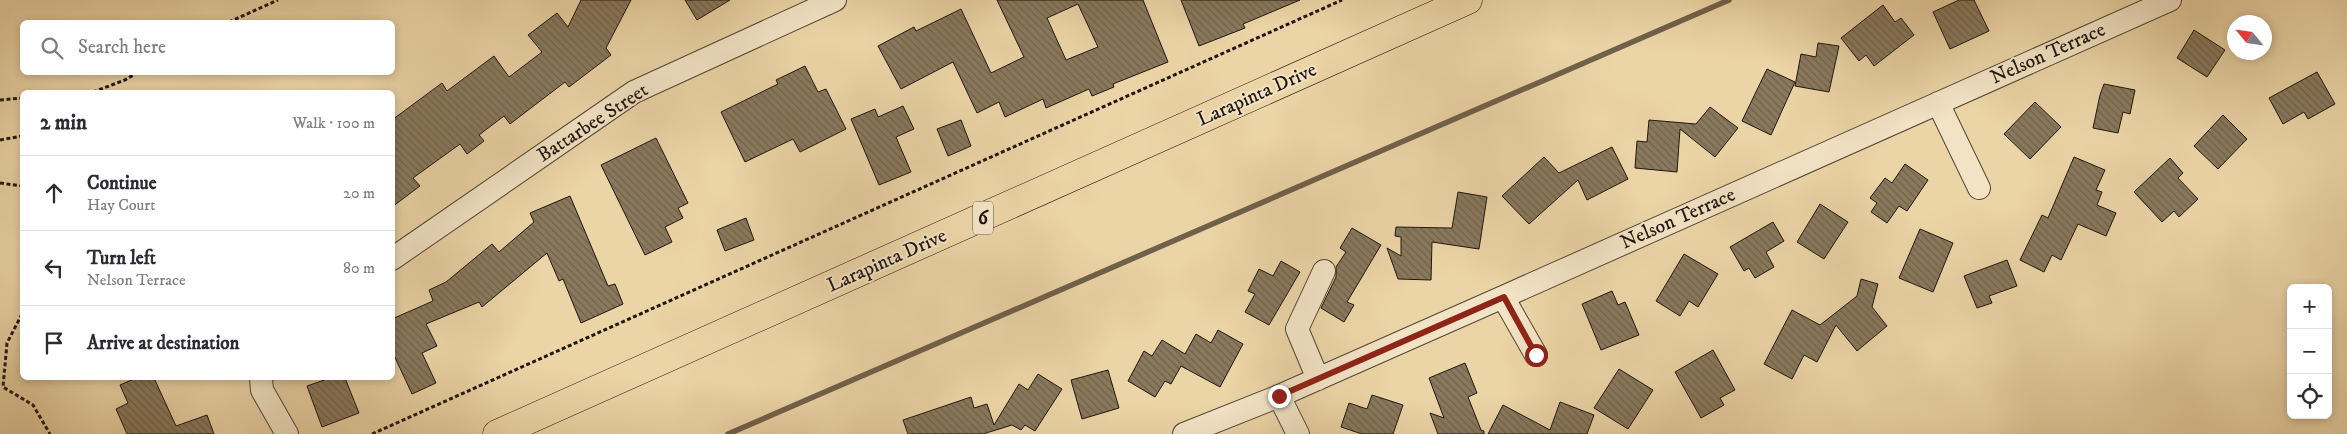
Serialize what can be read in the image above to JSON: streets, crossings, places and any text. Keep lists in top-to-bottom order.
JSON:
{
  "streets": {
    "main road": ["Larapinta Drive", "6"],
    "street": ["Nelson Terrace", "Battarbee Street"]
  },
  "north": "top left",
  "page": {
    "search": "Search here",
    "heading": ["2 min", "Walk · 100 m"],
    "list": [
      ["Continue", "Hay Court", "20 m"],
      ["Turn left", "Nelson Terrace", "80 m"],
      "Arrive at destination"
    ],
    "map_buttons": ["+", "−"]
  }
}
